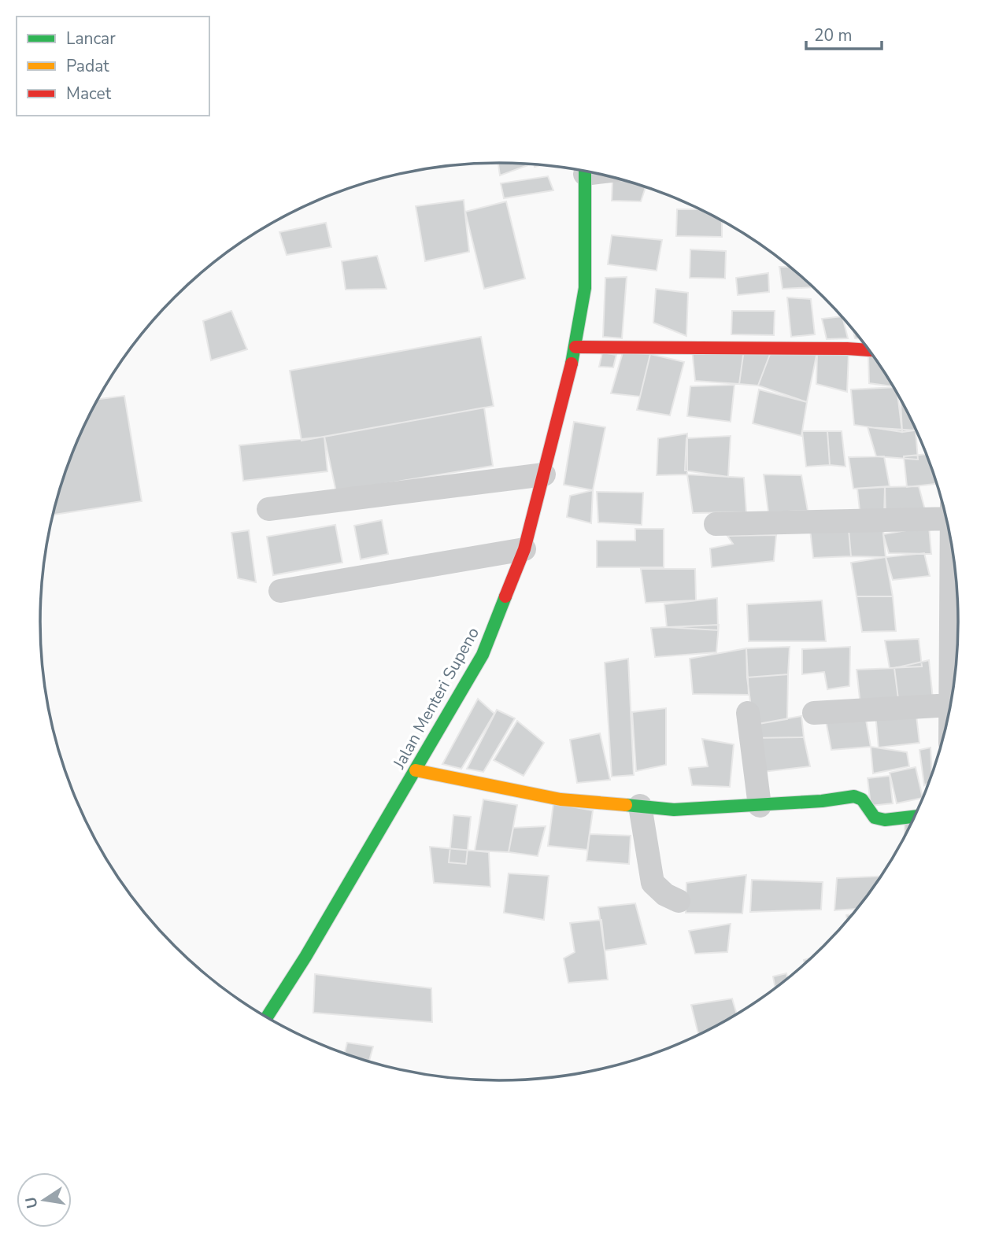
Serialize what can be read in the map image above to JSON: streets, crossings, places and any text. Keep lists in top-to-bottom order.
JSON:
{
  "streets": {
    "main road": ["Jalan Menteri Supeno"]
  },
  "legend": ["Lancar", "Padat", "Macet"],
  "scale_bar": "20 m",
  "north": "left"
}
